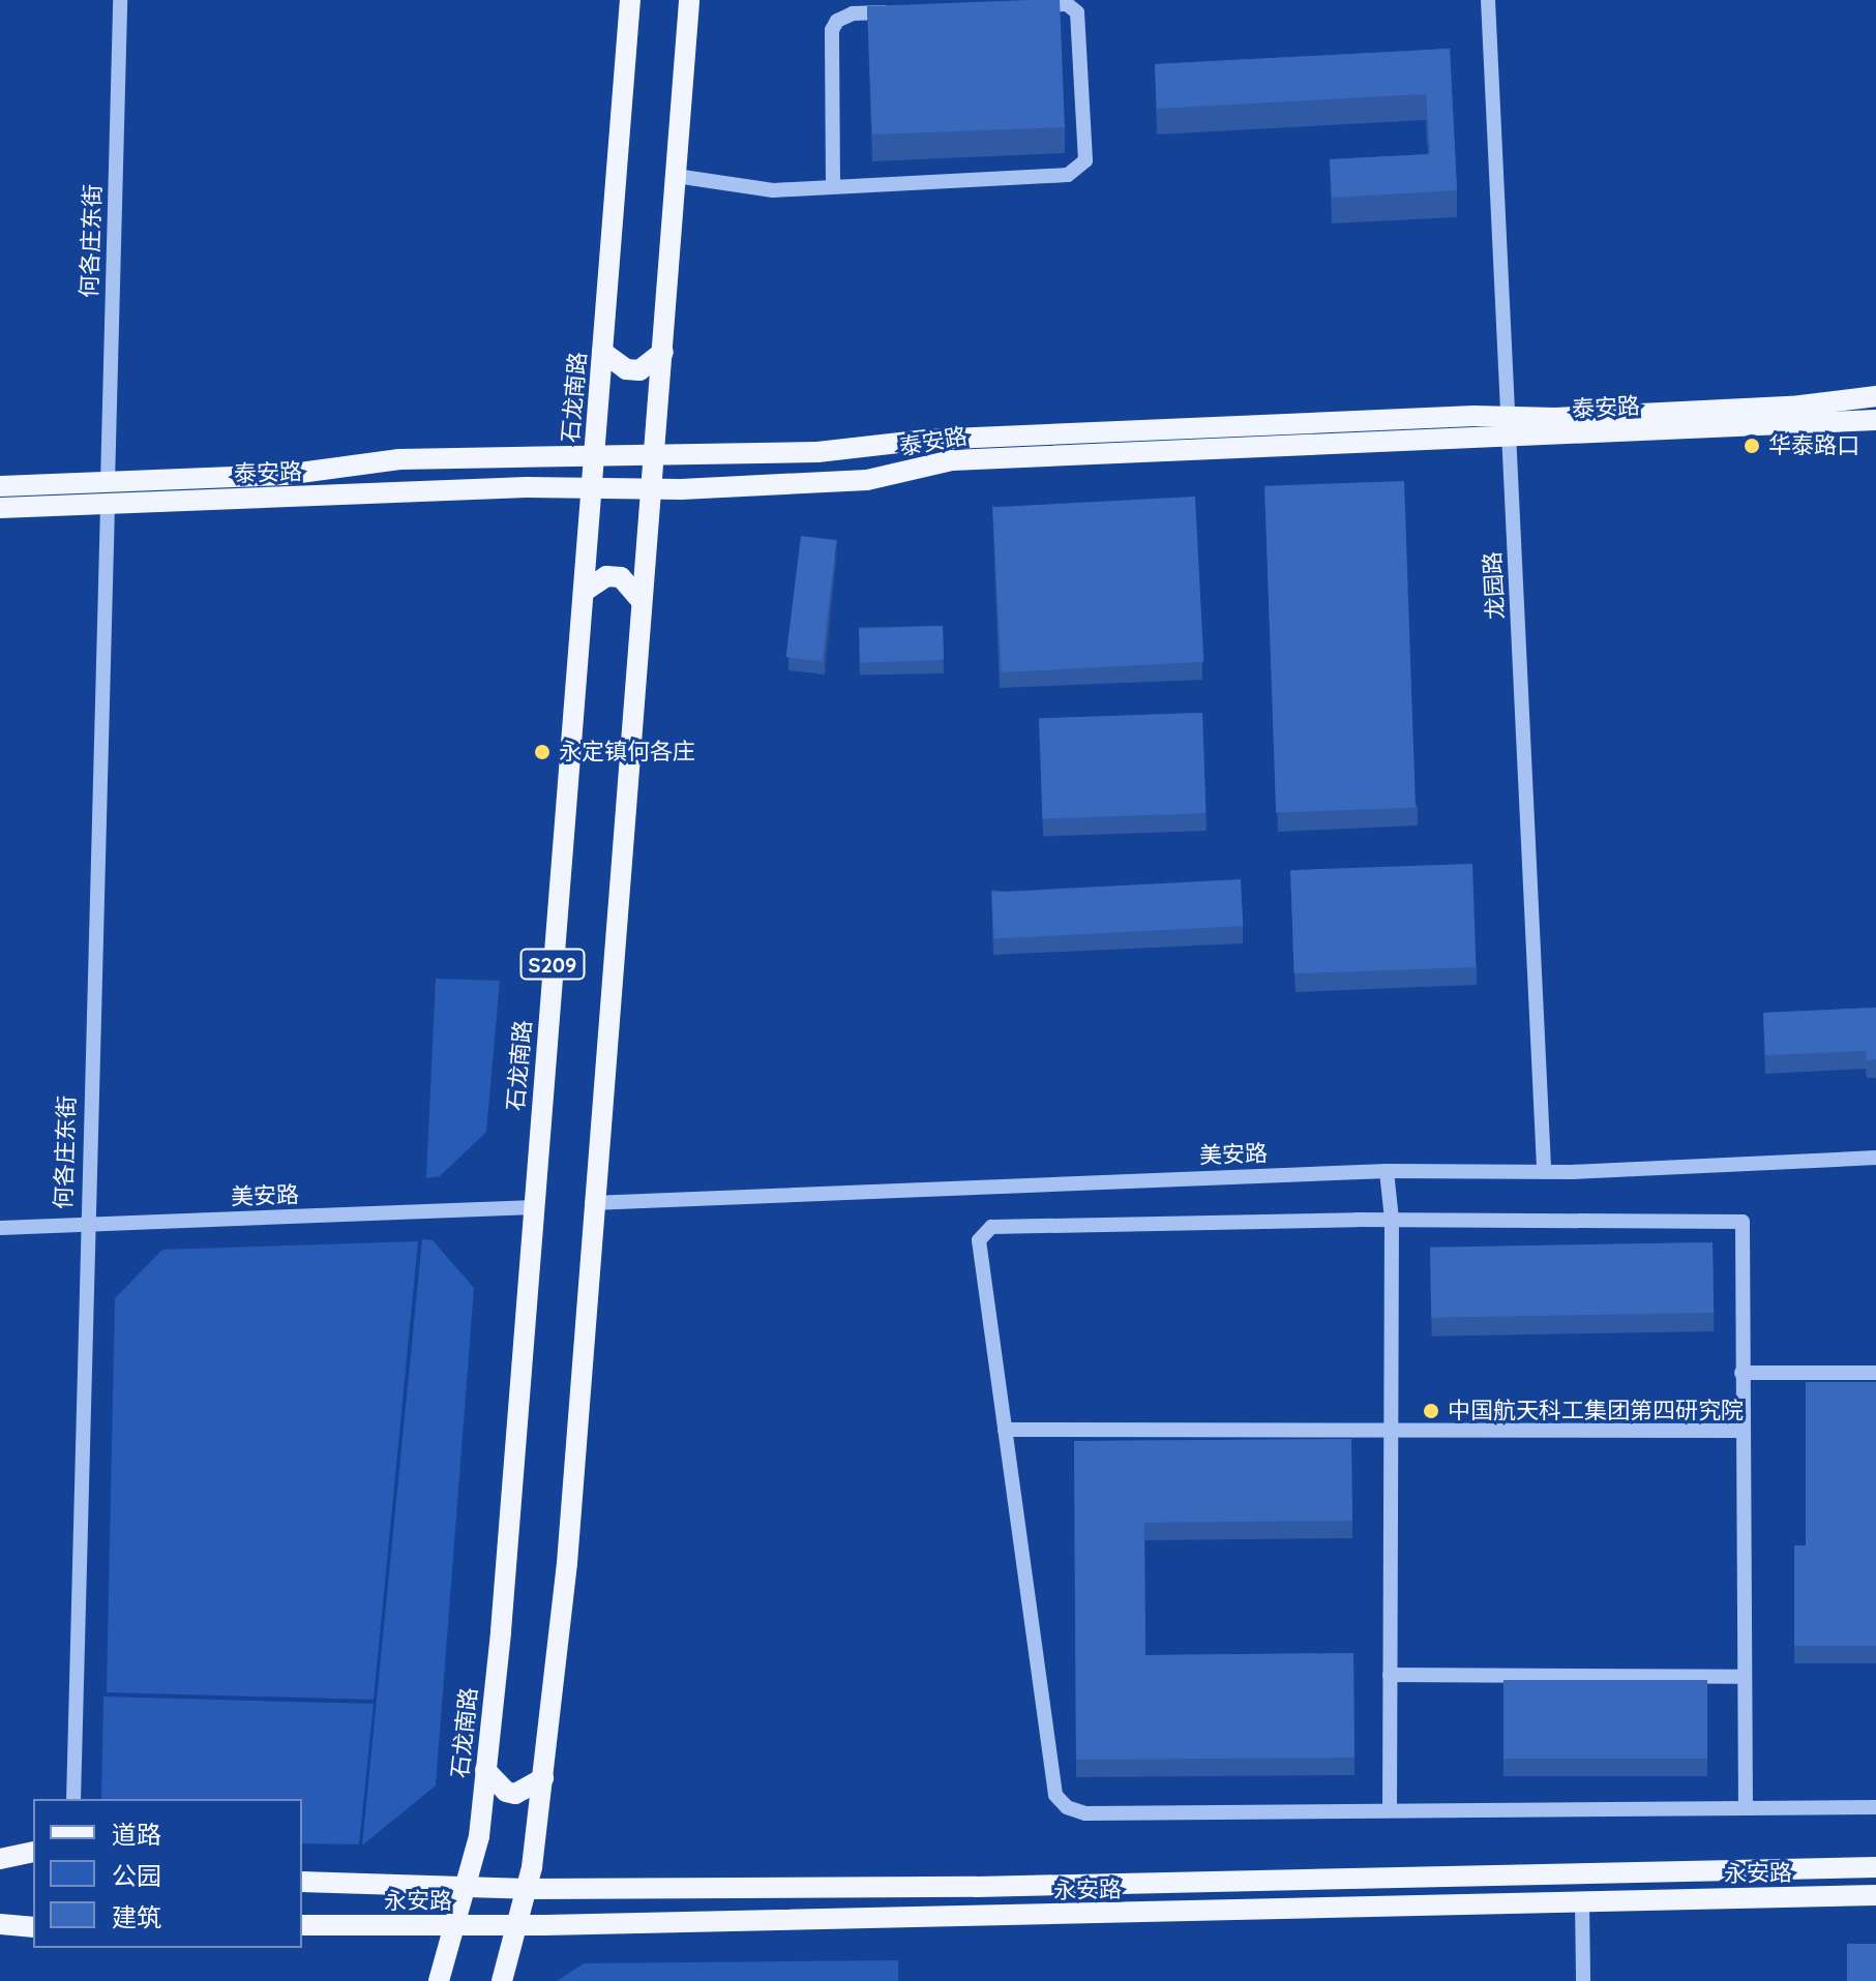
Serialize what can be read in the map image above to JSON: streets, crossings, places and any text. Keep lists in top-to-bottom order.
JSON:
{
  "streets": {
    "main road": [
      "石龙南路",
      "泰安路",
      "S209",
      "永安路"
    ],
    "street": ["何各庄东街", "龙园路", "美安路"]
  },
  "crossings": [
    ["何各庄东街", "泰安路"],
    ["何各庄东街", "美安路"],
    ["石龙南路", "泰安路"],
    ["石龙南路", "美安路"],
    ["石龙南路", "永安路"],
    ["泰安路", "龙园路"],
    ["泰安路", "S209"],
    ["龙园路", "美安路"],
    ["S209", "美安路"],
    ["S209", "永安路"]
  ],
  "places": ["华泰路口", "永定镇何各庄", "中国航天科工集团第四研究院"],
  "legend": ["道路", "公园", "建筑"]
}
